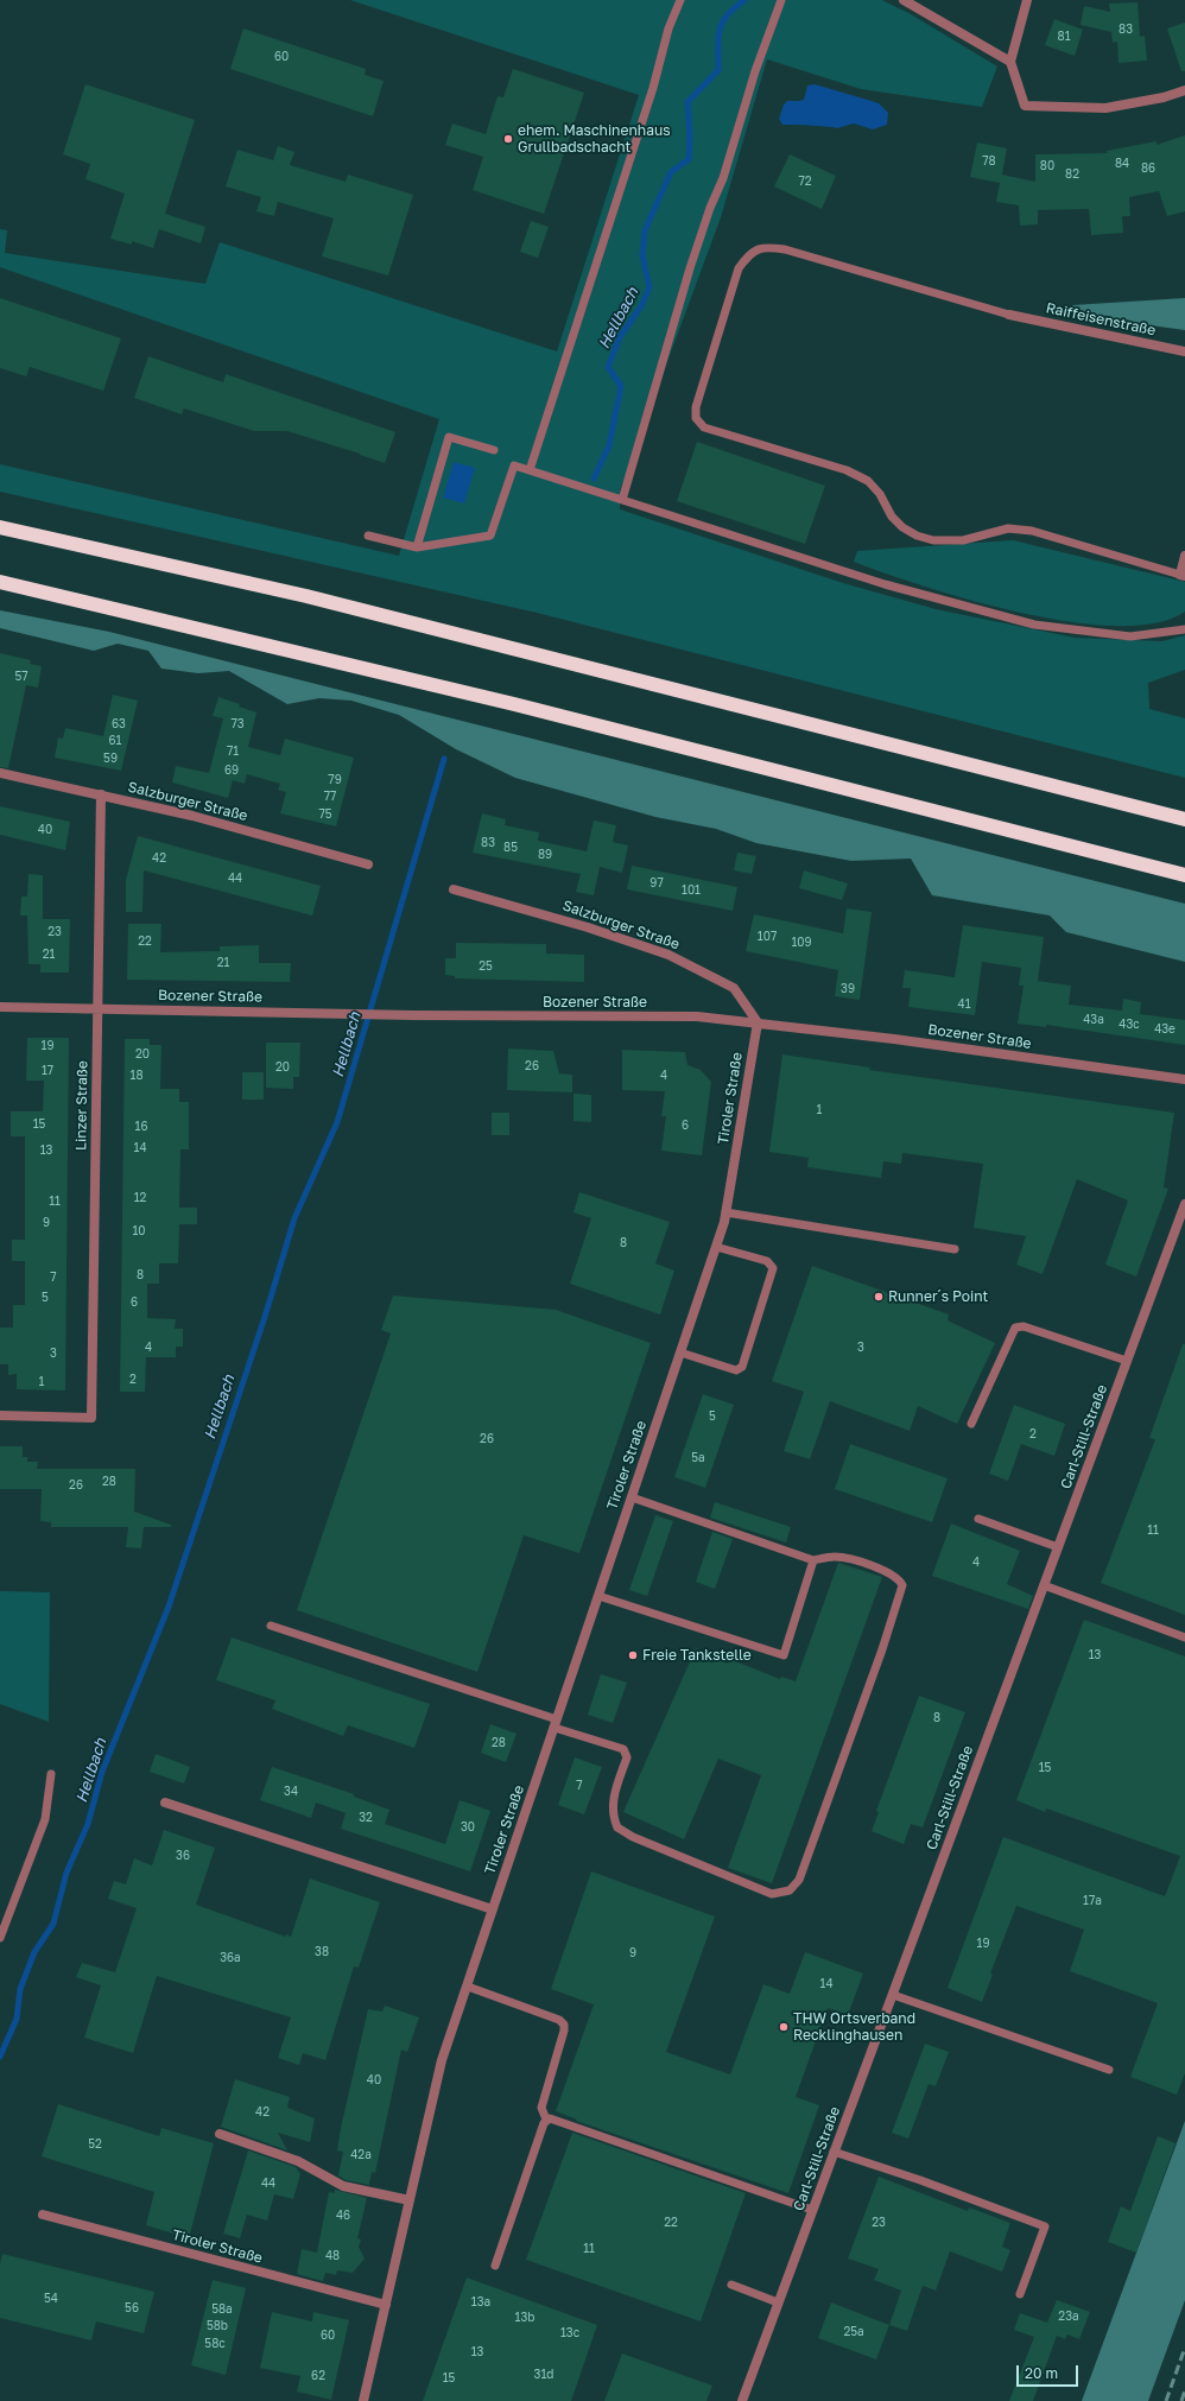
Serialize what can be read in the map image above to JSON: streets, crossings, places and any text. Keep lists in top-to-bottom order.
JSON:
{
  "streets": {
    "street": [
      "Raiffeisenstraße",
      "Salzburger Straße",
      "Bozener Straße",
      "Tiroler Straße",
      "Linzer Straße",
      "Carl-Still-Straße"
    ]
  },
  "crossings": [
    ["Salzburger Straße", "Bozener Straße"],
    ["Salzburger Straße", "Tiroler Straße"],
    ["Salzburger Straße", "Linzer Straße"],
    ["Bozener Straße", "Tiroler Straße"],
    ["Bozener Straße", "Linzer Straße"]
  ],
  "water": ["Hellbach"],
  "places": [
    "ehem. Maschinenhaus Grullbadschacht",
    "Runner´s Point",
    "Freie Tankstelle",
    "THW Ortsverband Recklinghausen"
  ],
  "house_numbers": [
    "83",
    "81",
    "60",
    "78",
    "84",
    "80",
    "86",
    "82",
    "72",
    "57",
    "63",
    "73",
    "61",
    "71",
    "59",
    "69",
    "79",
    "77",
    "75",
    "40",
    "83",
    "85",
    "89",
    "42",
    "44",
    "97",
    "101",
    "23",
    "107",
    "22",
    "109",
    "21",
    "21",
    "25",
    "39",
    "41",
    "43a",
    "43c",
    "43e",
    "19",
    "20",
    "26",
    "20",
    "17",
    "18",
    "4",
    "1",
    "15",
    "6",
    "16",
    "14",
    "13",
    "12",
    "11",
    "9",
    "10",
    "8",
    "8",
    "7",
    "5",
    "6",
    "4",
    "3",
    "3",
    "2",
    "1",
    "5",
    "2",
    "26",
    "5a",
    "28",
    "26",
    "11",
    "4",
    "13",
    "8",
    "28",
    "15",
    "7",
    "34",
    "32",
    "30",
    "36",
    "17a",
    "19",
    "38",
    "9",
    "36a",
    "14",
    "40",
    "42",
    "52",
    "42a",
    "44",
    "46",
    "22",
    "23",
    "11",
    "48",
    "54",
    "13a",
    "56",
    "58a",
    "23a",
    "13b",
    "58b",
    "25a",
    "13c",
    "60",
    "58c",
    "13",
    "31d",
    "62",
    "15"
  ],
  "scale_bar": "20 m"
}
